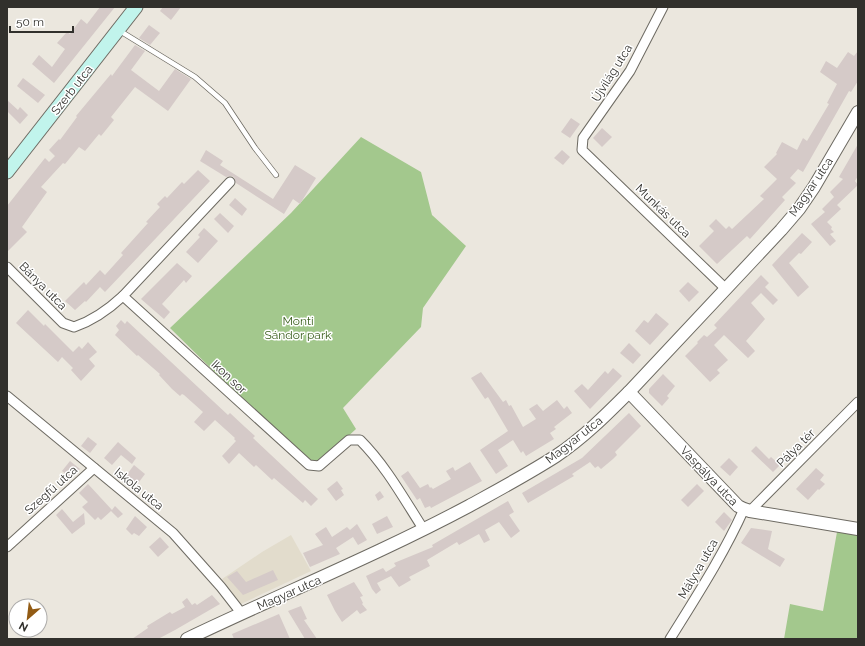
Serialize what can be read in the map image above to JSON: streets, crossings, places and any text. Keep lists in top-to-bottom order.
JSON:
{
  "streets": {
    "main road": ["Szerb utca"],
    "street": [
      "Újvilág utca",
      "Magyar utca",
      "Munkás utca",
      "Bánya utca",
      "Ikon sor",
      "Pálya tér",
      "Vaspálya utca",
      "Iskola utca",
      "Szegfű utca",
      "Mályva utca"
    ]
  },
  "crossings": [
    ["Újvilág utca", "Munkás utca"],
    ["Magyar utca", "Munkás utca"],
    ["Magyar utca", "Ikon sor"],
    ["Magyar utca", "Vaspálya utca"],
    ["Magyar utca", "Iskola utca"],
    ["Bánya utca", "Ikon sor"],
    ["Pálya tér", "Vaspálya utca"],
    ["Pálya tér", "Mályva utca"],
    ["Vaspálya utca", "Mályva utca"],
    ["Iskola utca", "Szegfű utca"]
  ],
  "parks": ["Monti Sándor park"],
  "scale_bar": "50 m",
  "north": "bottom left"
}
